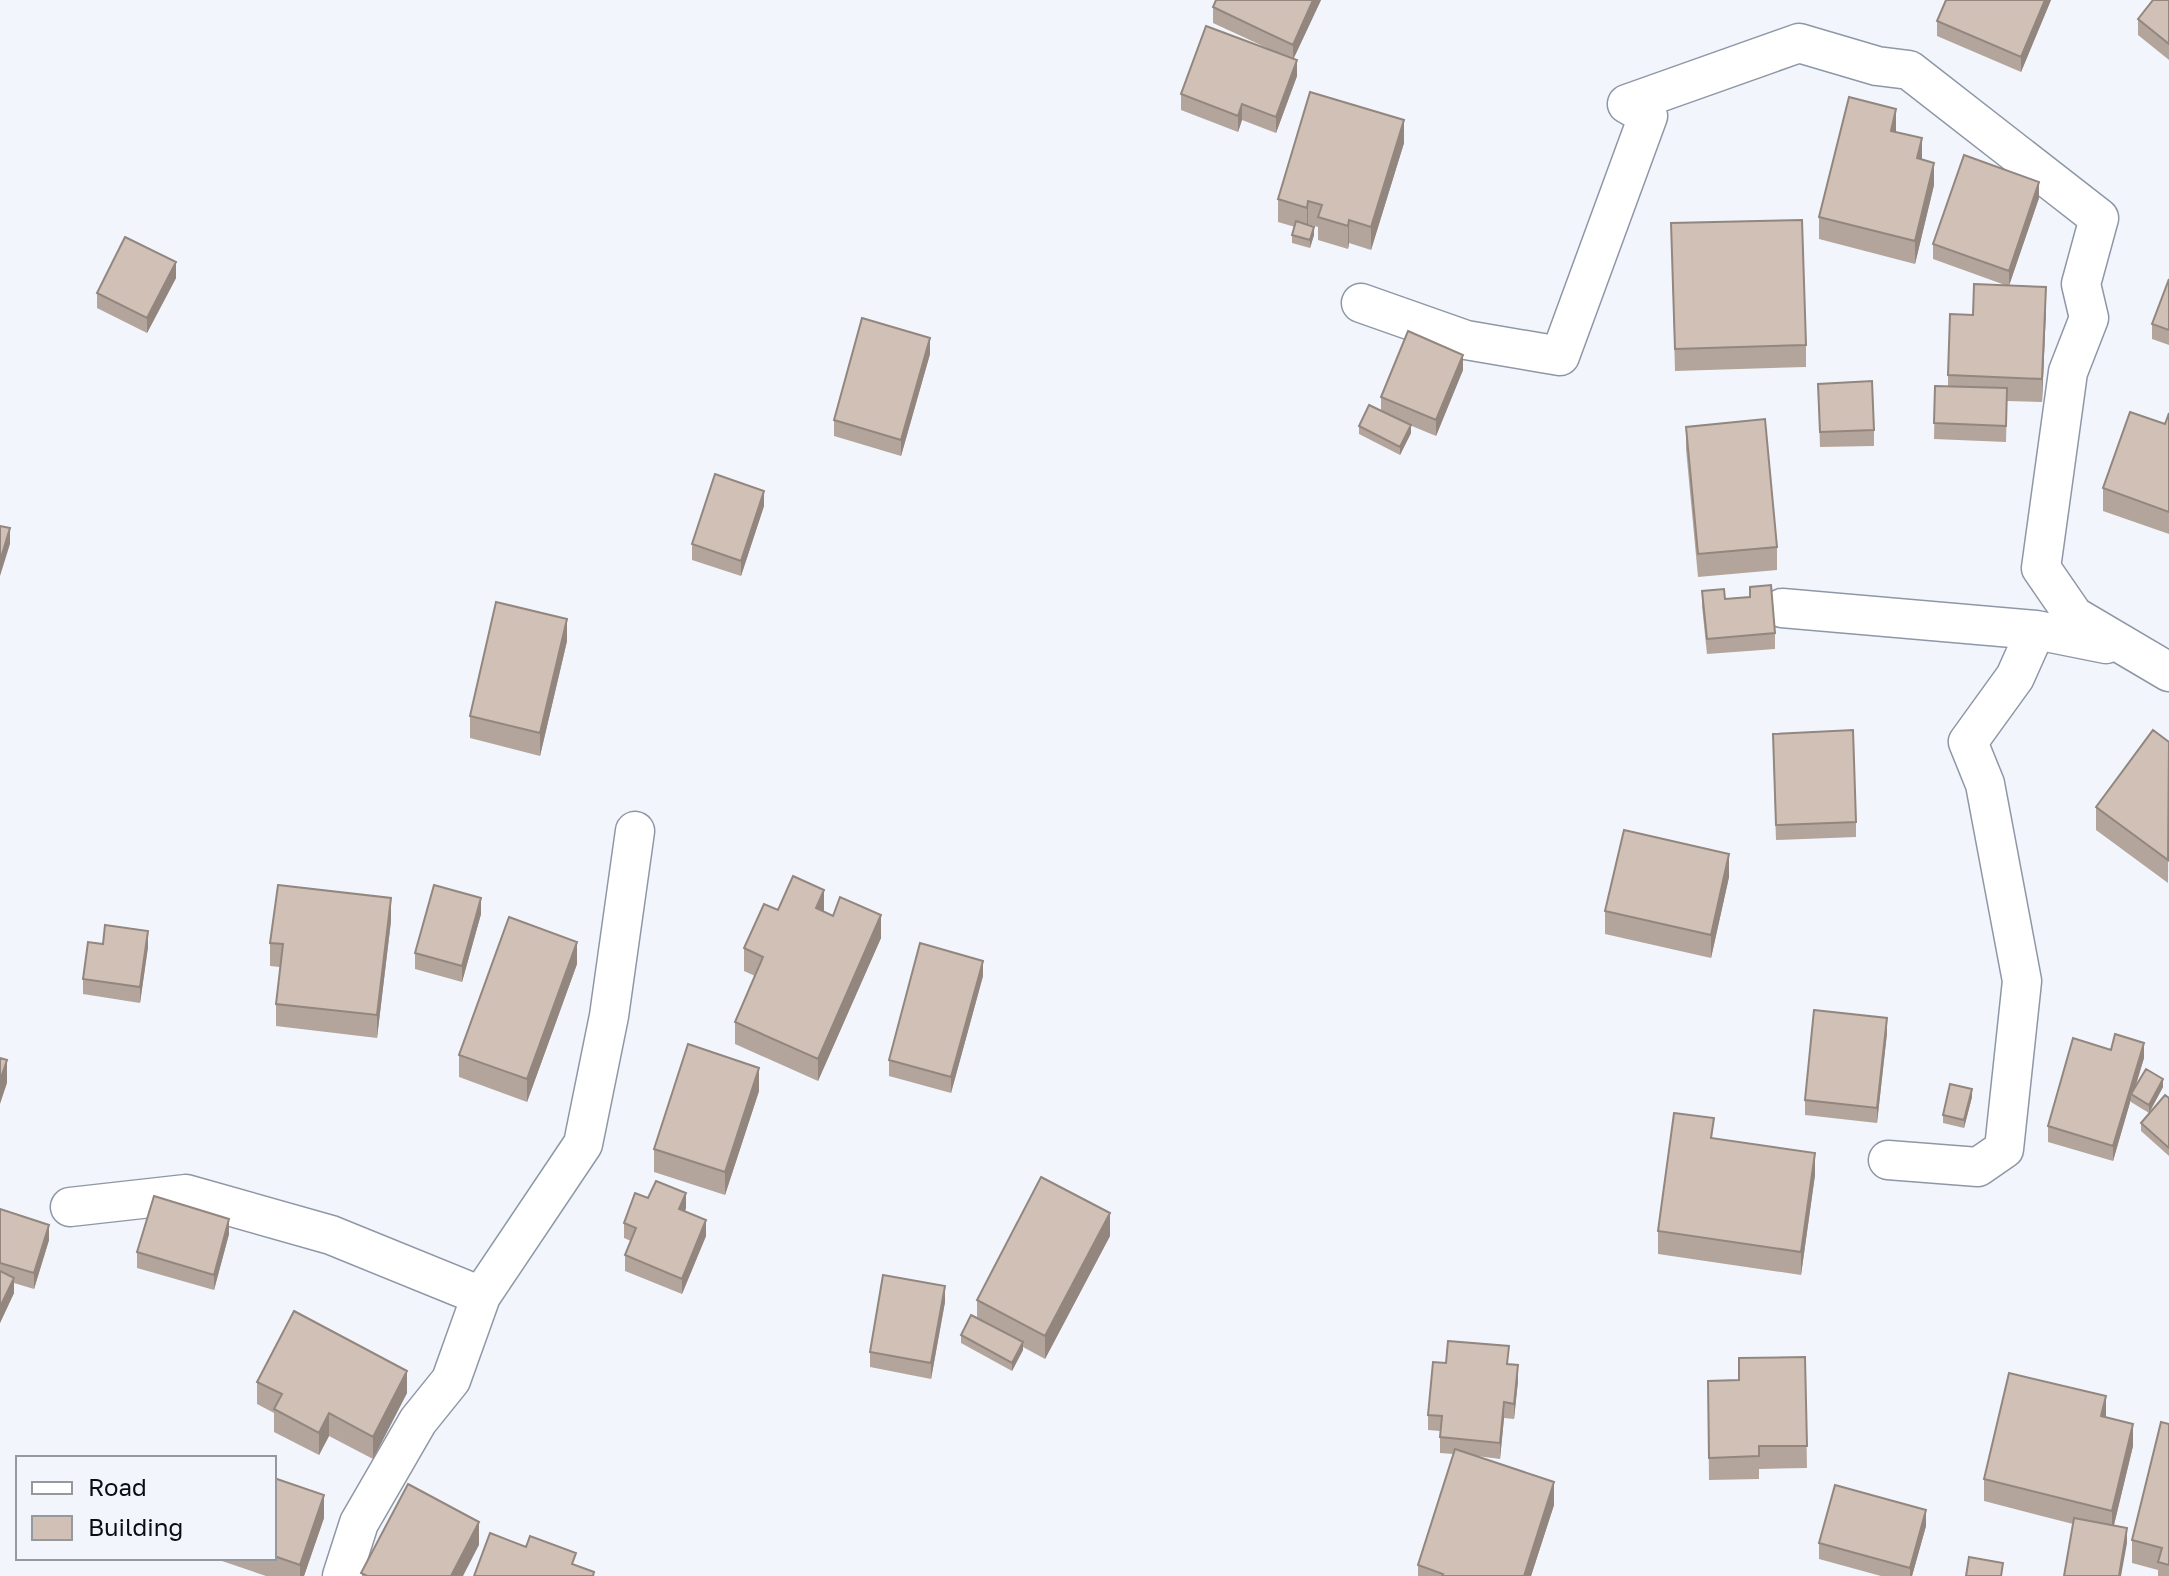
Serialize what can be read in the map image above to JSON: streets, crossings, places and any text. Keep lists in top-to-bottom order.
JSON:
{
  "legend": ["Road", "Building"]
}
